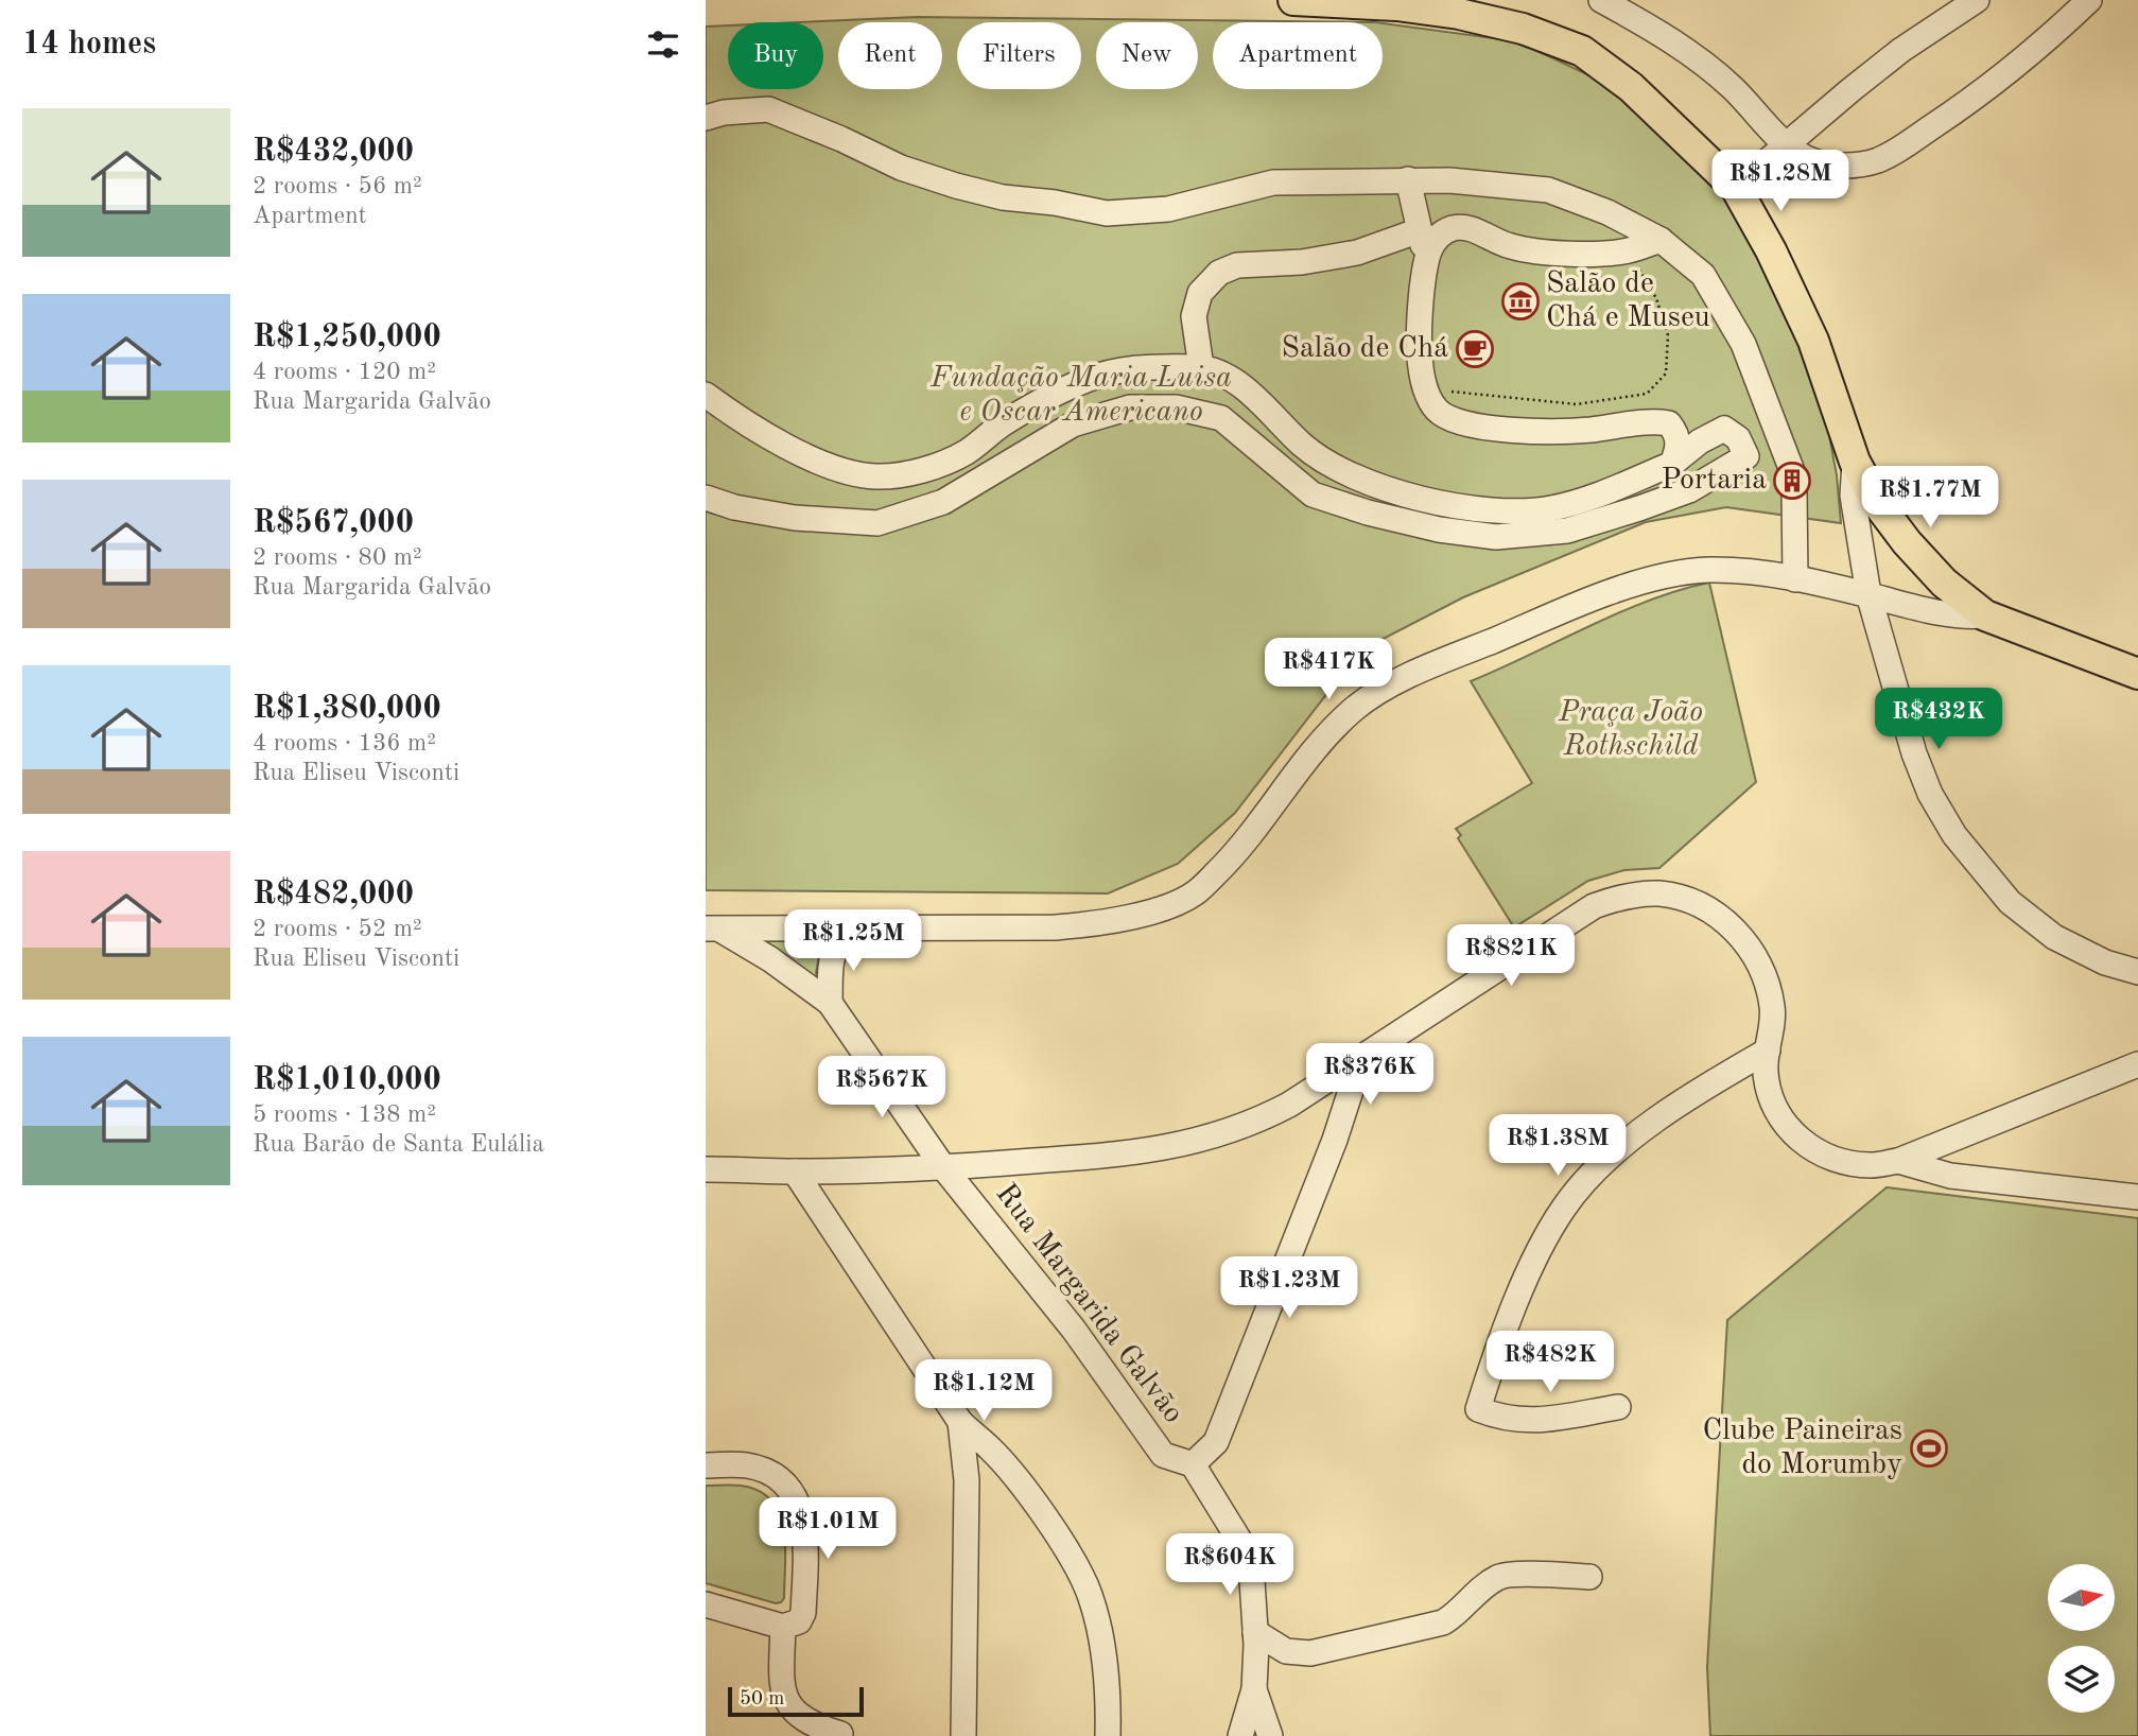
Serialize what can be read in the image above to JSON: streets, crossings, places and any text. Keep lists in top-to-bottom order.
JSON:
{
  "streets": {
    "street": ["Rua Margarida Galvão"]
  },
  "parks": ["Fundação Maria Luisa e Oscar Americano", "Praça João Rothschild"],
  "places": {
    "museum": ["Salão de Chá e Museu"],
    "cafe": ["Salão de Chá"],
    "building": ["Portaria"],
    "sports": ["Clube Paineiras do Morumby"]
  },
  "scale_bar": "50 m",
  "north": "right",
  "page": {
    "heading": "14 homes",
    "chip": [
      "Buy",
      "Rent",
      "Filters",
      "New",
      "Apartment"
    ],
    "list": [
      {
        "name": "R$432,000",
        "note": "2 rooms · 56 m² · Apartment"
      },
      {
        "name": "R$1,250,000",
        "note": "4 rooms · 120 m² · Rua Margarida Galvão"
      },
      {
        "name": "R$567,000",
        "note": "2 rooms · 80 m² · Rua Margarida Galvão"
      },
      {
        "name": "R$1,380,000",
        "note": "4 rooms · 136 m² · Rua Eliseu Visconti"
      },
      {
        "name": "R$482,000",
        "note": "2 rooms · 52 m² · Rua Eliseu Visconti"
      },
      {
        "name": "R$1,010,000",
        "note": "5 rooms · 138 m² · Rua Barão de Santa Eulália"
      }
    ],
    "price": [
      "R$1.28M",
      "R$1.77M",
      "R$417K",
      "R$432K",
      "R$1.25M",
      "R$821K",
      "R$376K",
      "R$567K",
      "R$1.38M",
      "R$1.23M",
      "R$482K",
      "R$1.12M",
      "R$1.01M",
      "R$604K"
    ],
    "scale": "50 m"
  }
}
